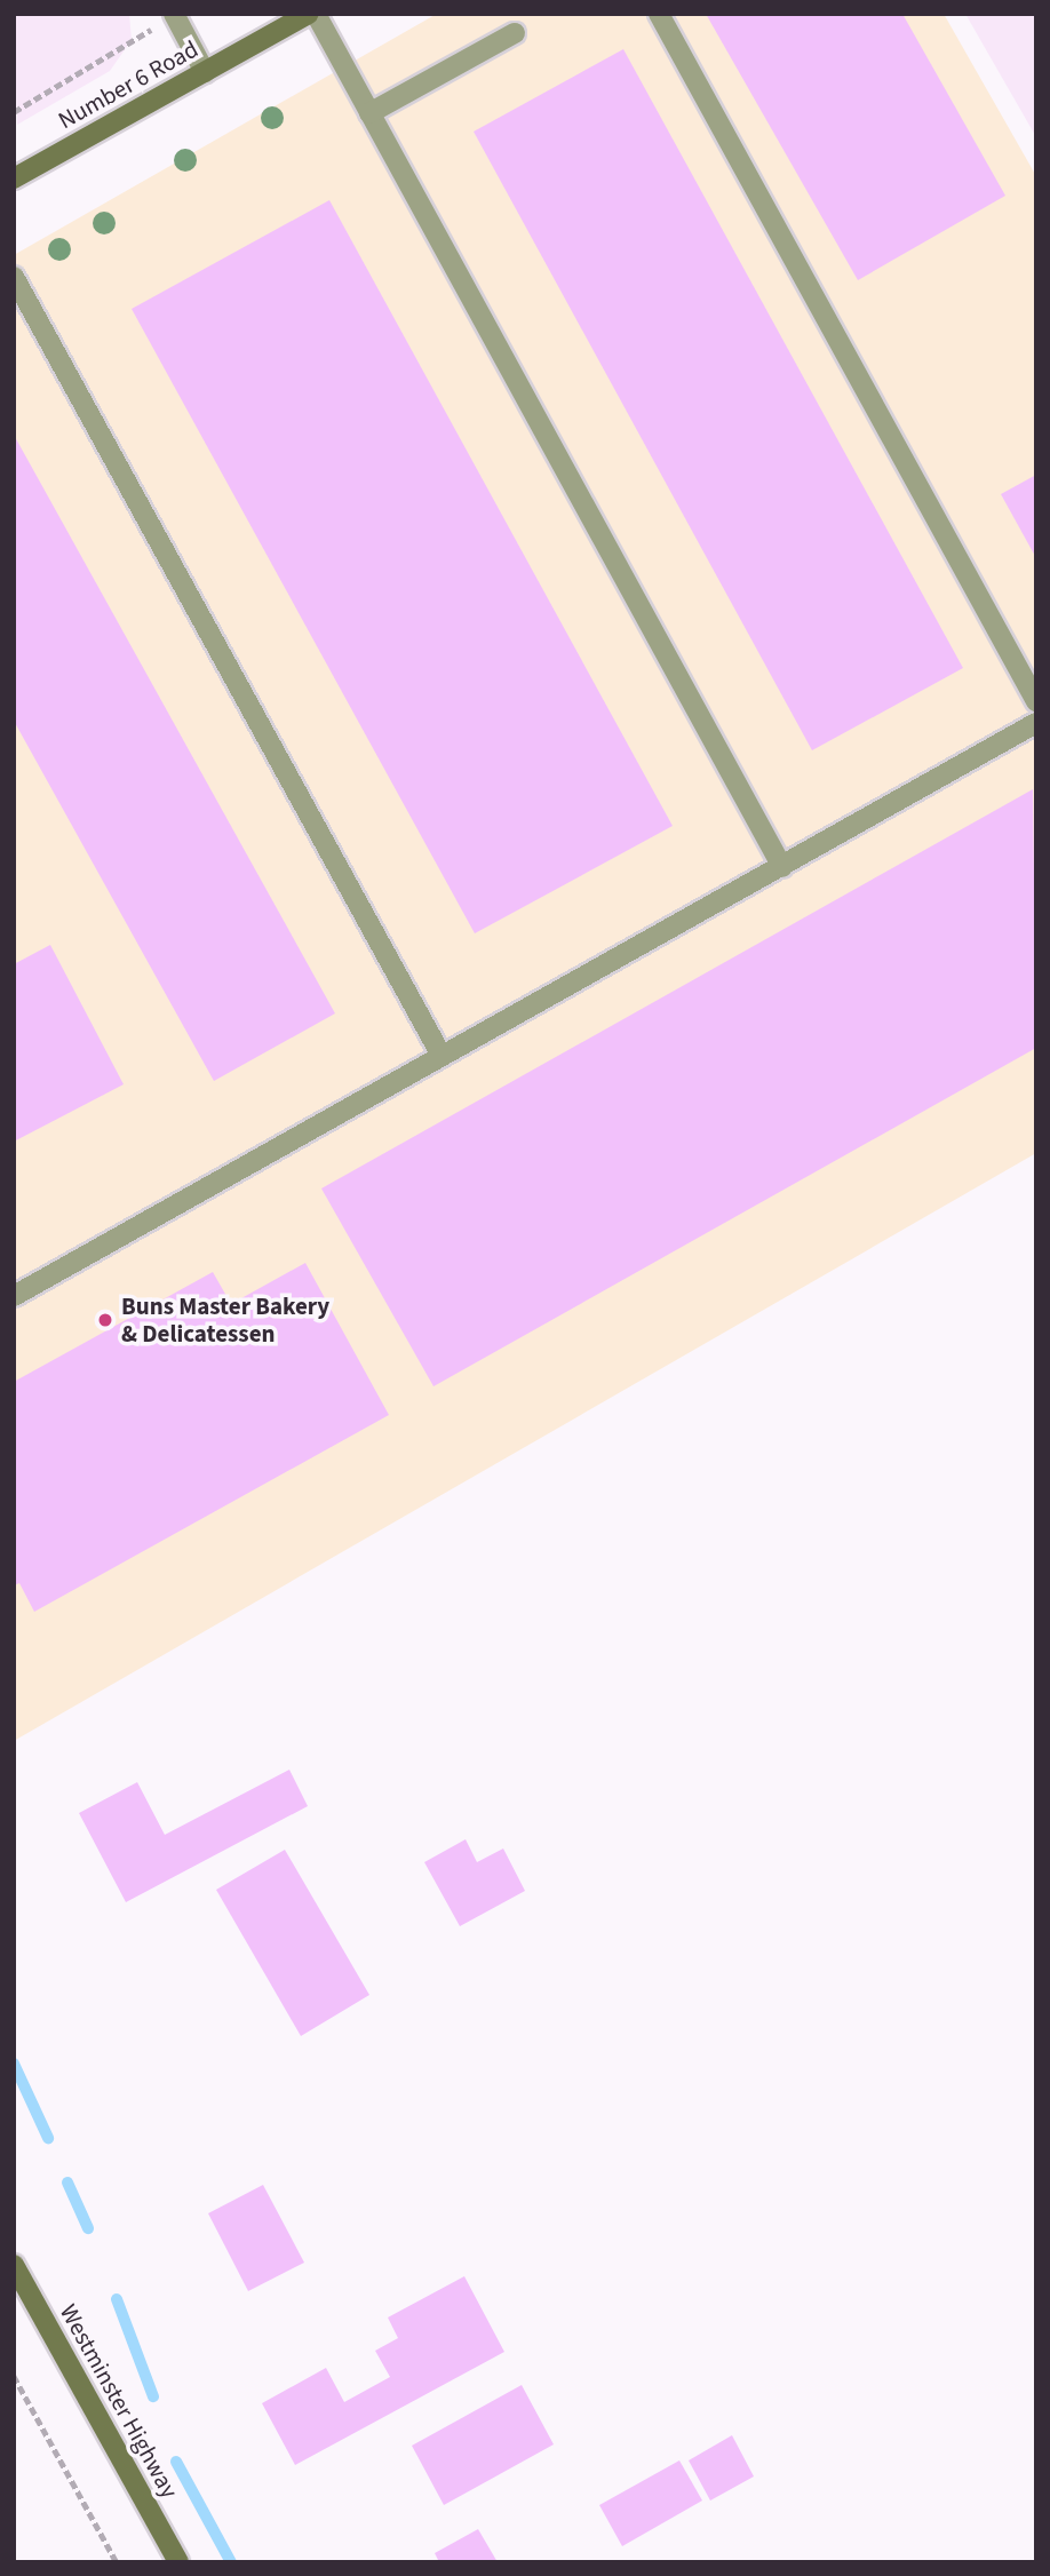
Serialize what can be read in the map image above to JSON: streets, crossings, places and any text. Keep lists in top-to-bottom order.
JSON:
{
  "streets": {
    "main road": ["Number 6 Road", "Westminster Highway"]
  },
  "places": ["Buns Master Bakery & Delicatessen"]
}
